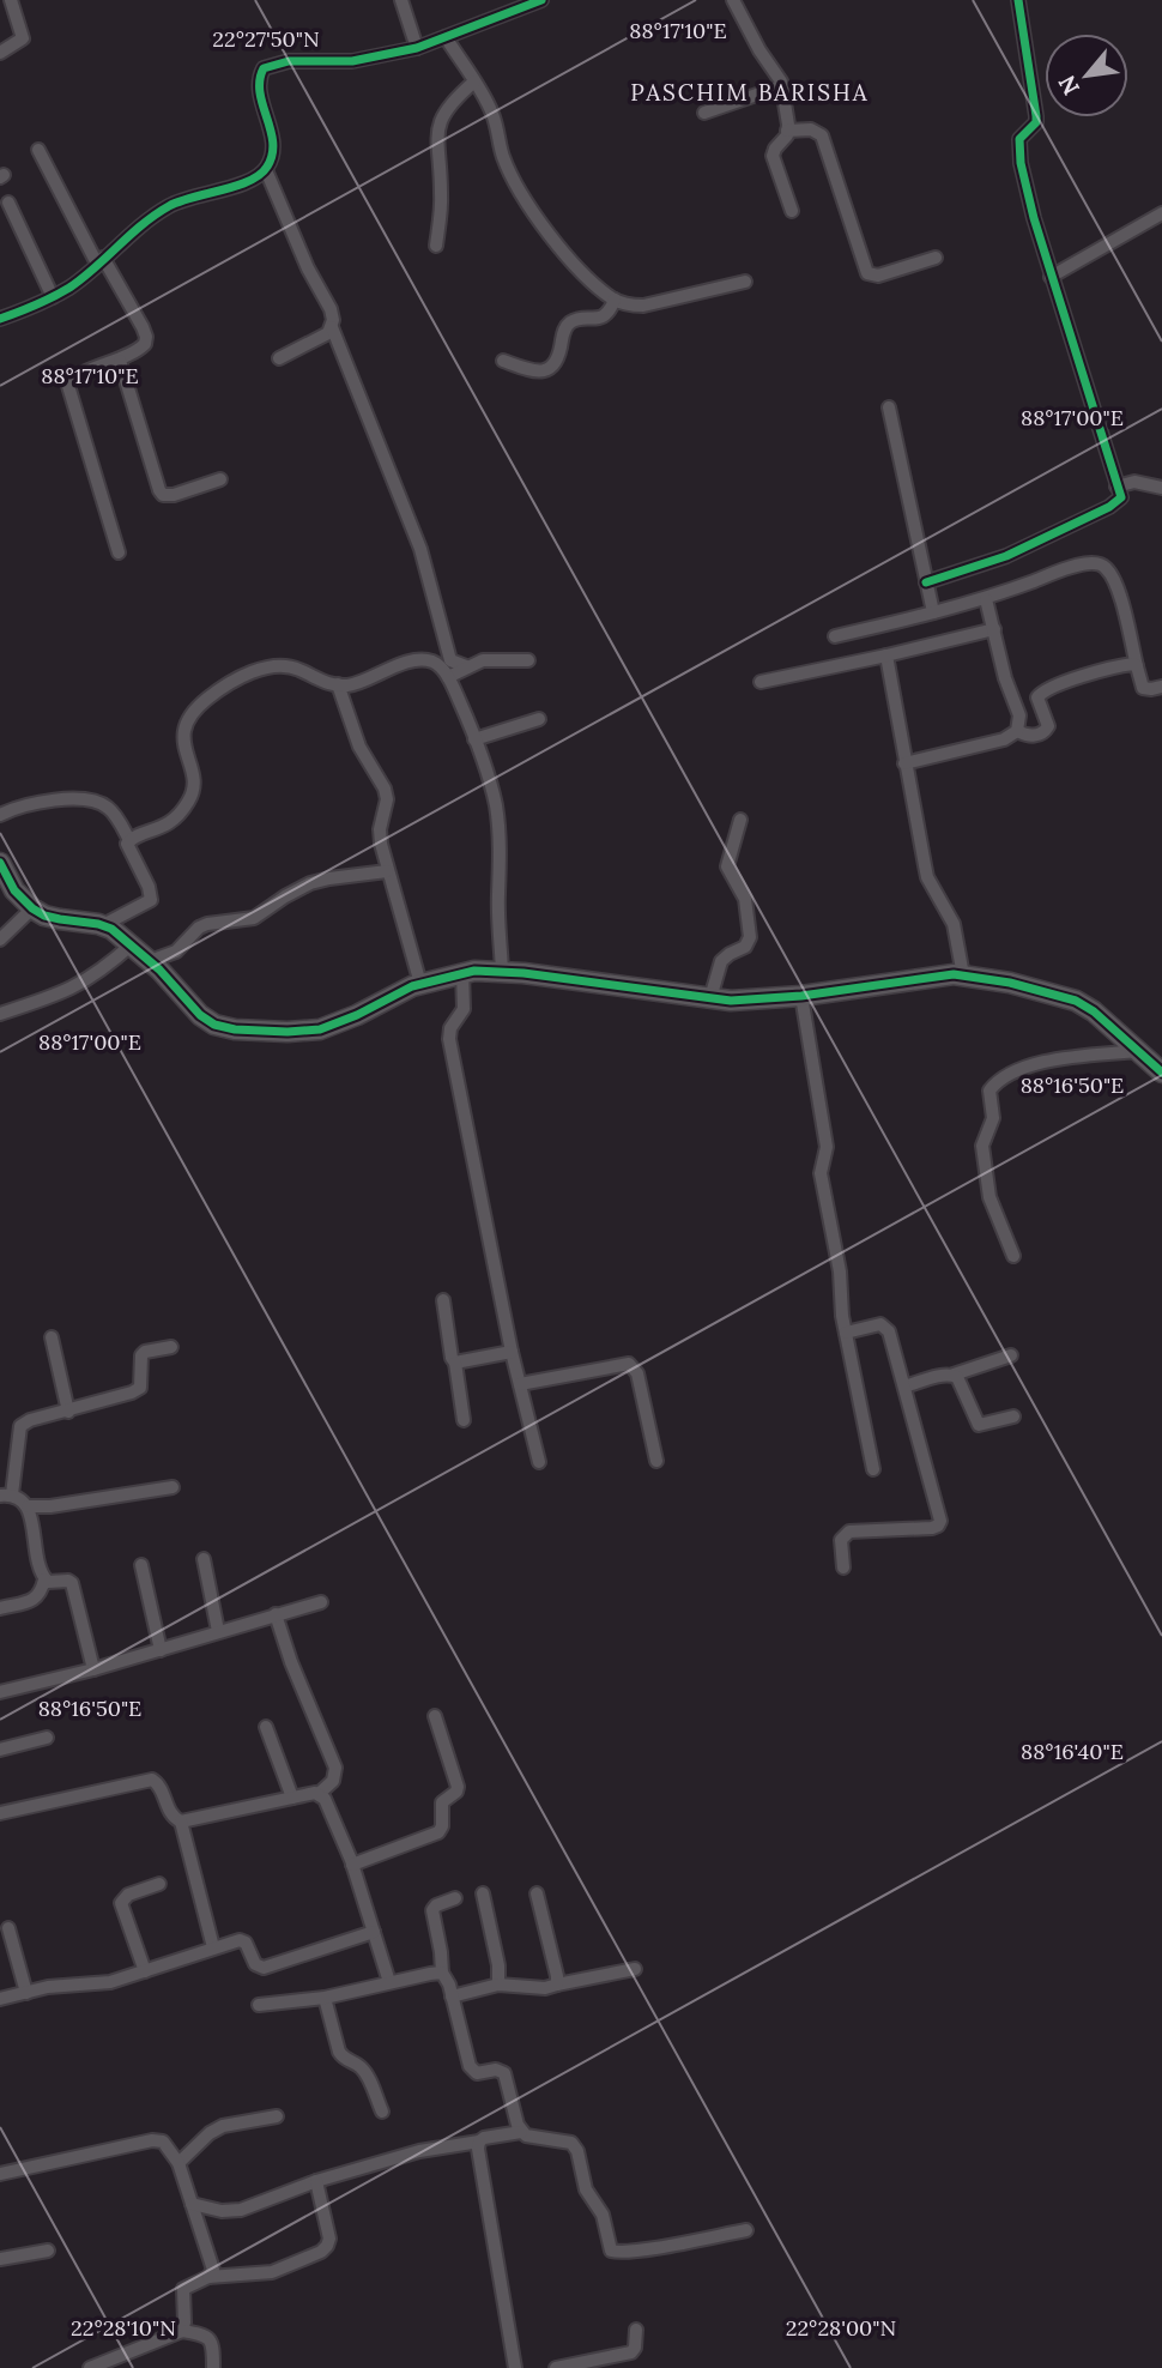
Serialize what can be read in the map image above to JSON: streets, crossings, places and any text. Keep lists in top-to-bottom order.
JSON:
{
  "districts": ["PASCHIM BARISHA"],
  "north": "bottom left",
  "coordinates": [
    "88°17'10\"E",
    "22°27'50\"N",
    "88°17'00\"E",
    "88°16'50\"E",
    "88°16'40\"E",
    "22°28'10\"N",
    "22°28'00\"N"
  ]
}
